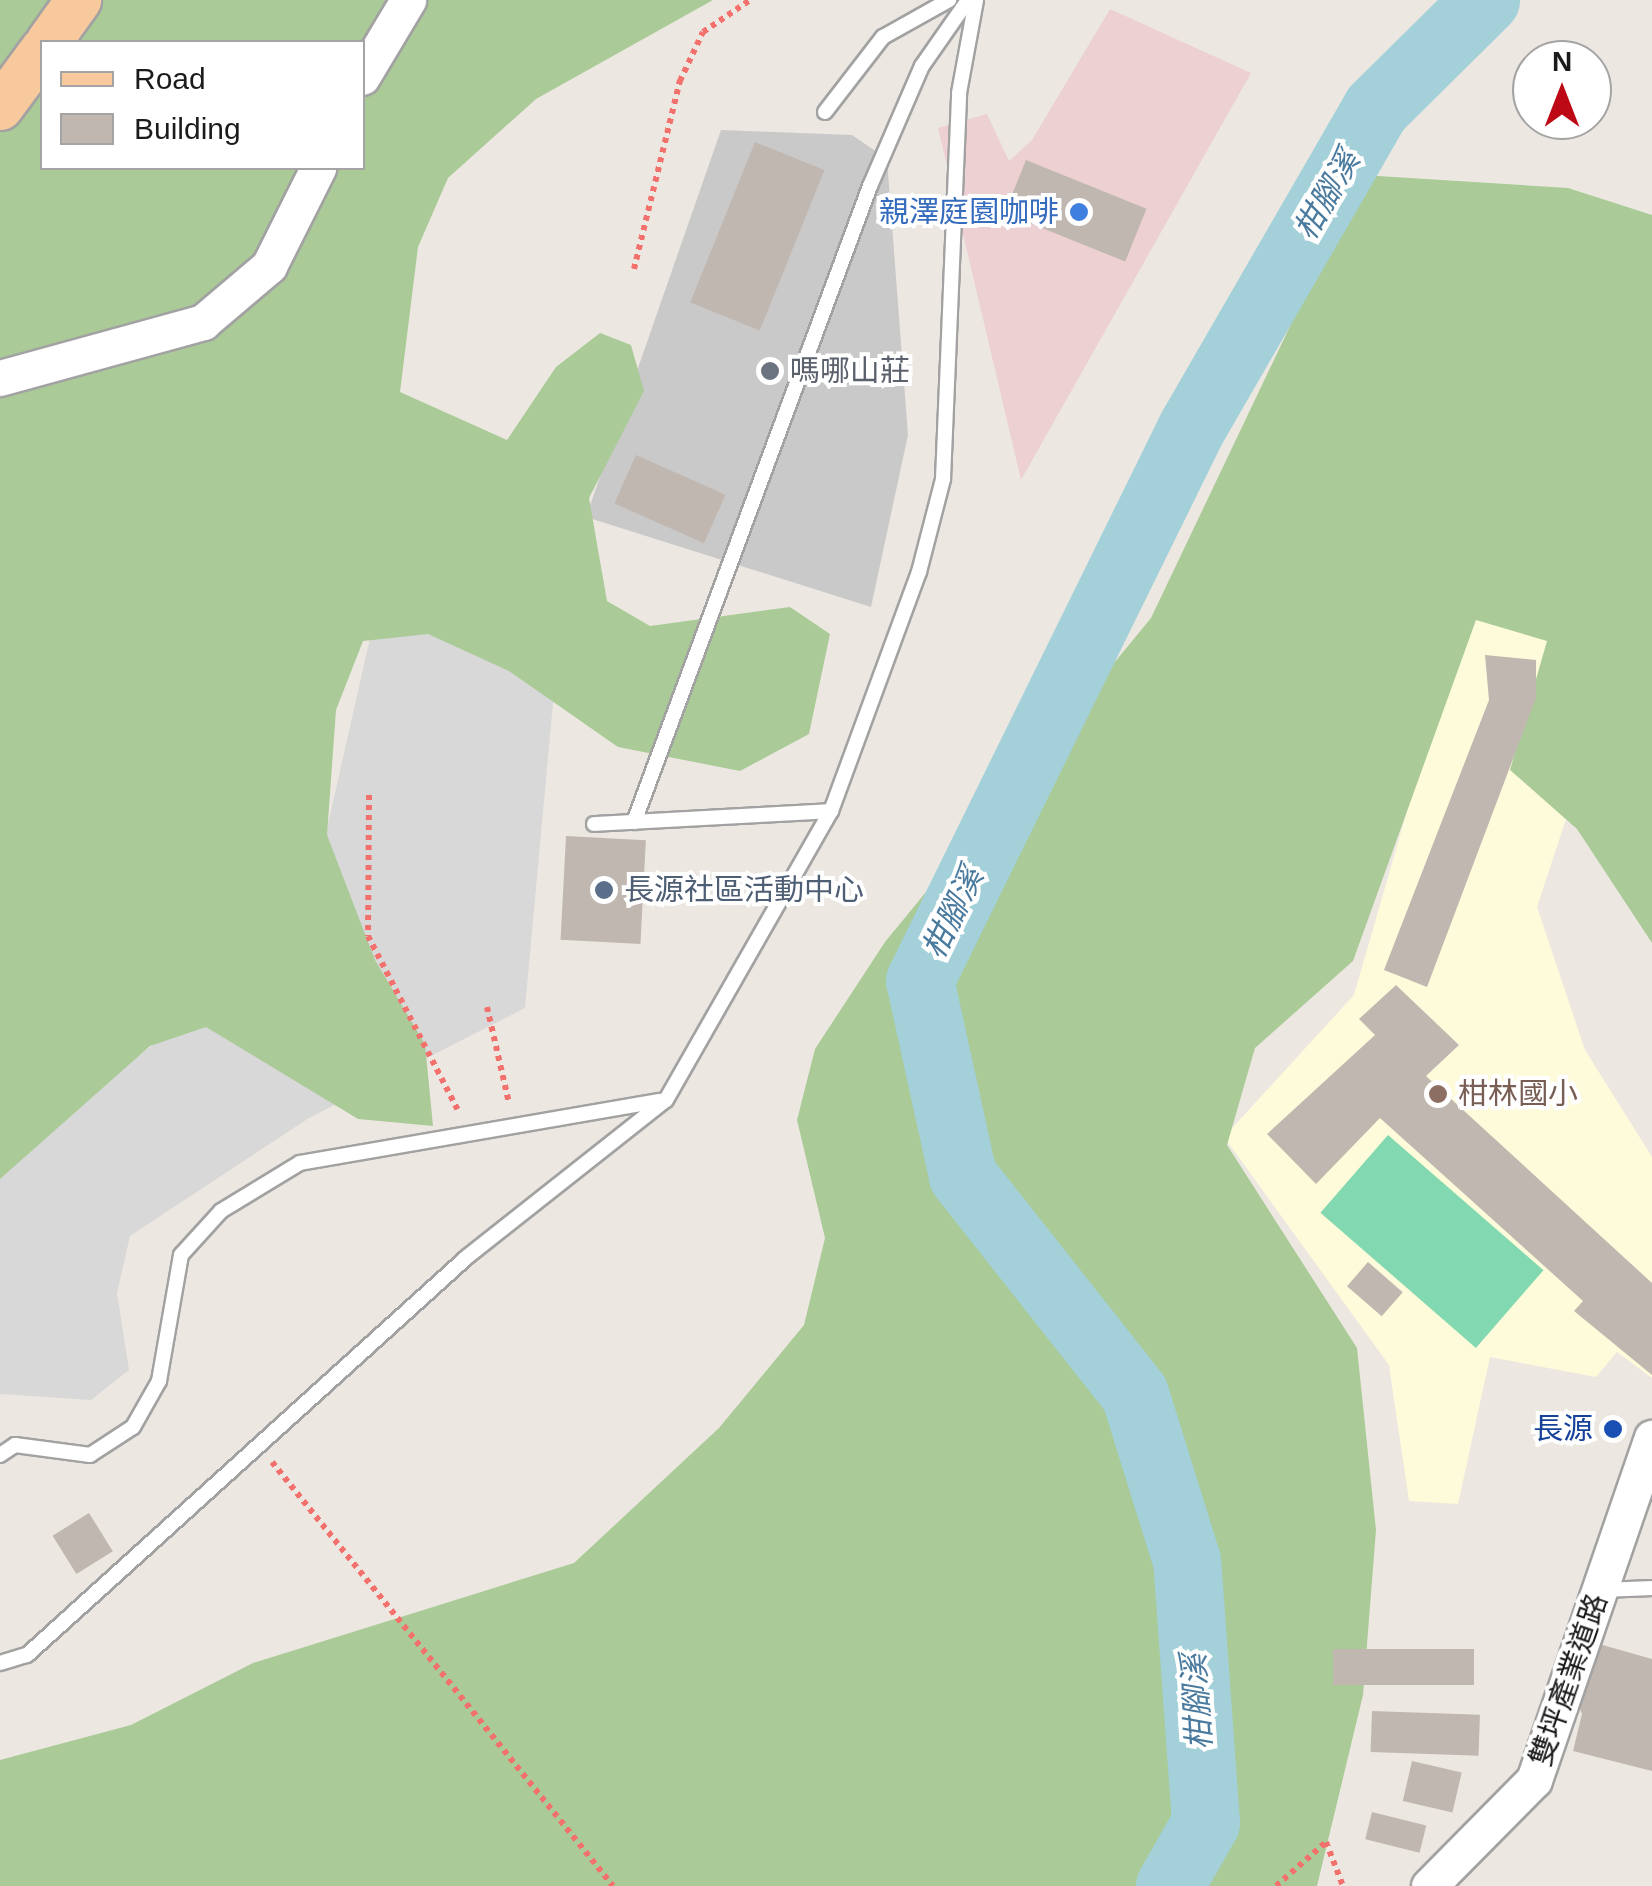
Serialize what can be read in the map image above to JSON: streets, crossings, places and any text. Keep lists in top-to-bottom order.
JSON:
{
  "streets": {
    "street": ["雙坪產業道路"]
  },
  "water": ["柑腳溪"],
  "places": [
    "親澤庭園咖啡",
    "嗎哪山莊",
    "長源社區活動中心",
    "柑林國小",
    "長源"
  ],
  "legend": ["Road", "Building"],
  "north": "top"
}
